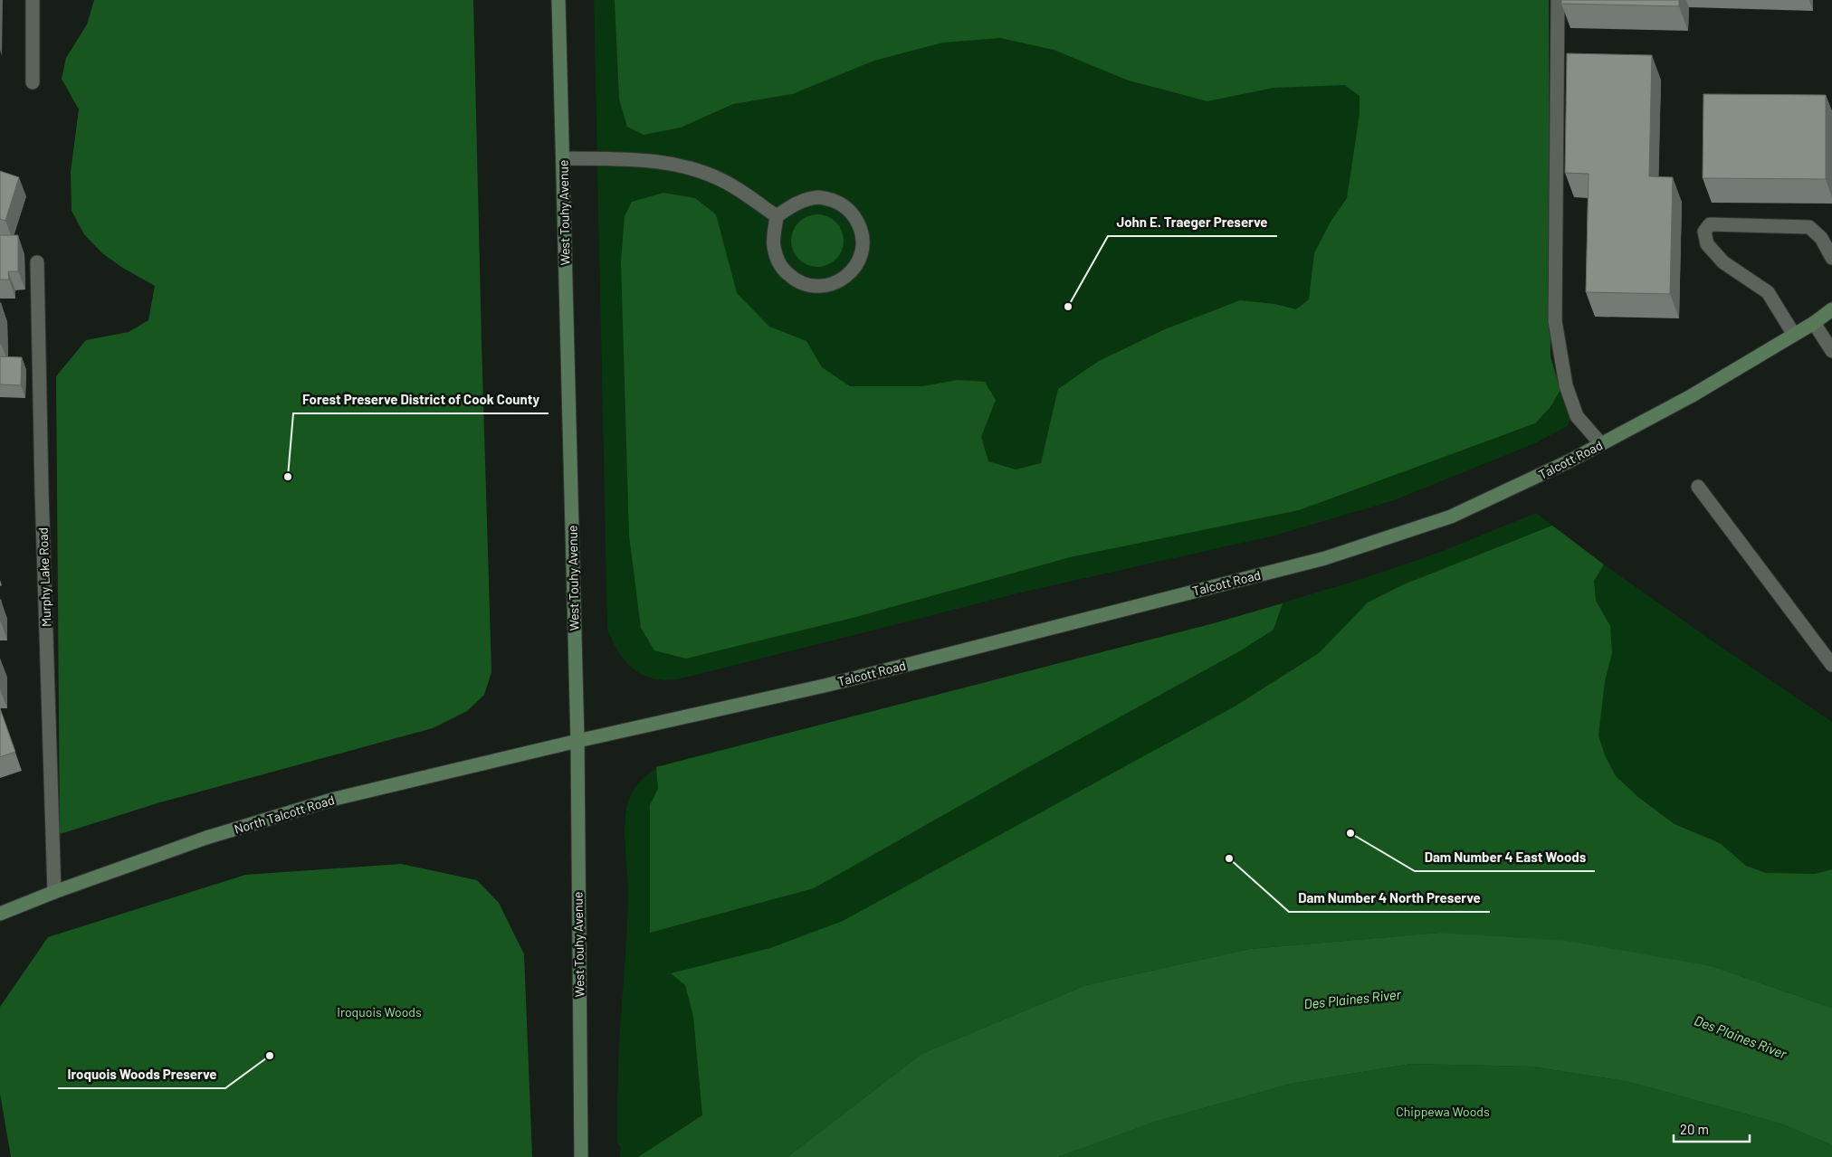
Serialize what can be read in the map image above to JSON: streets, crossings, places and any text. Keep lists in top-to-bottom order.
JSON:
{
  "streets": {
    "main road": ["West Touhy Avenue", "Talcott Road", "North Talcott Road"],
    "street": ["Murphy Lake Road"]
  },
  "crossings": [
    ["West Touhy Avenue", "Talcott Road"],
    ["West Touhy Avenue", "North Talcott Road"],
    ["Talcott Road", "North Talcott Road"],
    ["Murphy Lake Road", "North Talcott Road"]
  ],
  "water": ["Des Plaines River"],
  "parks": ["Iroquois Woods", "Chippewa Woods"],
  "places": [
    "John E. Traeger Preserve",
    "Forest Preserve District of Cook County",
    "Dam Number 4 East Woods",
    "Dam Number 4 North Preserve",
    "Iroquois Woods Preserve"
  ],
  "scale_bar": "20 m"
}
